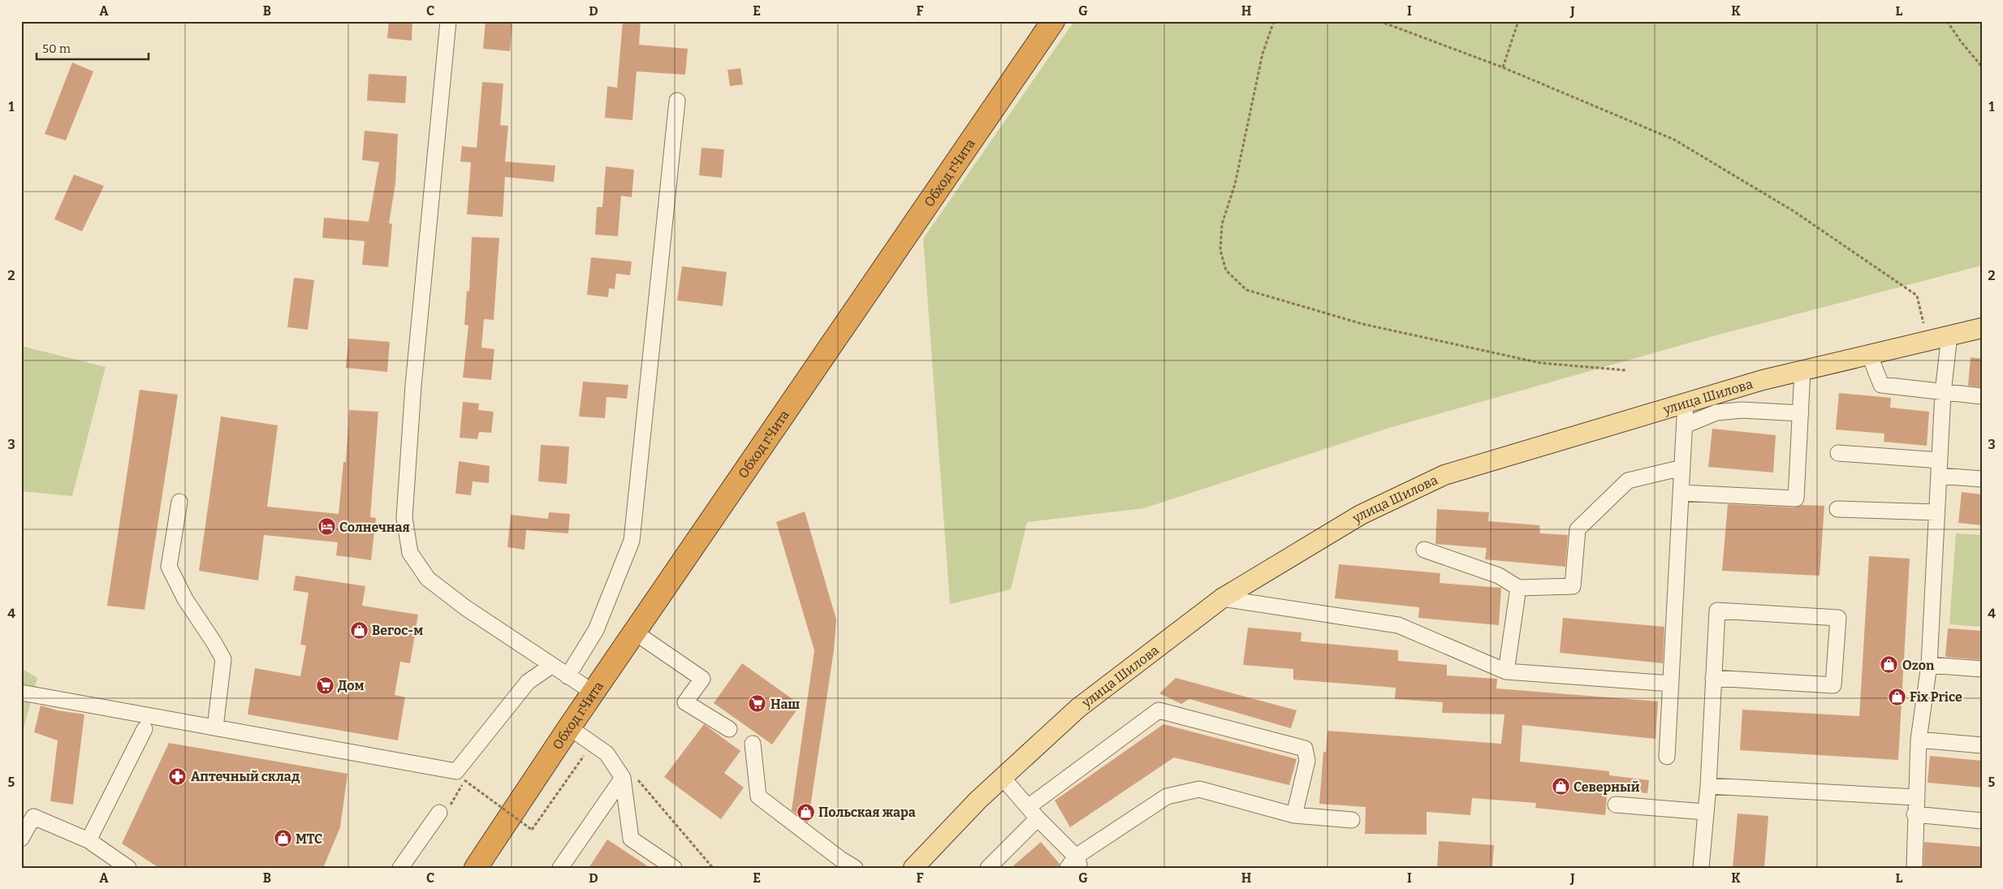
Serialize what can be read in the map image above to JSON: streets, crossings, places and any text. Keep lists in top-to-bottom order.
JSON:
{
  "streets": {
    "highway": ["Обход г.Чита"],
    "main road": ["улица Шилова"]
  },
  "places": {
    "hotel": ["Солнечная"],
    "shop": [
      "Вегос-м",
      "Ozon",
      "Fix Price",
      "Северный",
      "Польская жара",
      "МТС"
    ],
    "supermarket": ["Дом", "Наш"],
    "pharmacy": ["Аптечный склад"]
  },
  "scale_bar": "50 m",
  "grid": {
    "columns": [
      "A",
      "B",
      "C",
      "D",
      "E",
      "F",
      "G",
      "H",
      "I",
      "J",
      "K",
      "L"
    ],
    "rows": [
      "1",
      "2",
      "3",
      "4",
      "5"
    ]
  }
}
